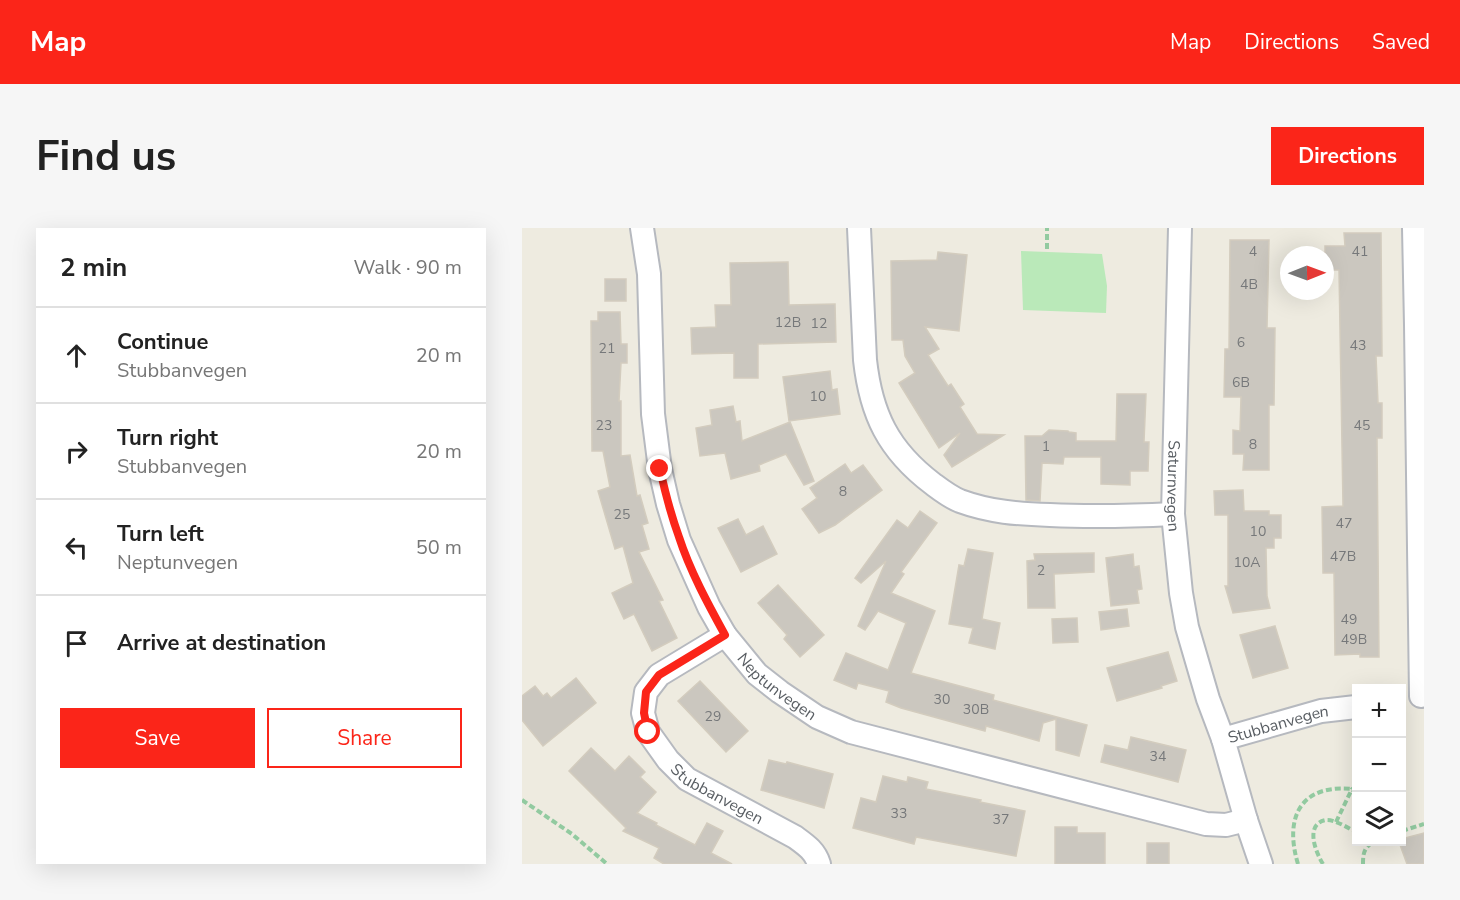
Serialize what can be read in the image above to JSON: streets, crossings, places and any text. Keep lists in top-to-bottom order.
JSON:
{
  "streets": {
    "street": ["Saturnvegen", "Neptunvegen", "Stubbanvegen"]
  },
  "crossings": [
    ["Saturnvegen", "Stubbanvegen"],
    ["Neptunvegen", "Stubbanvegen"]
  ],
  "house_numbers": [
    "4",
    "41",
    "4B",
    "12B",
    "12",
    "6",
    "43",
    "21",
    "6B",
    "10",
    "23",
    "45",
    "8",
    "1",
    "8",
    "25",
    "47",
    "10",
    "47B",
    "10A",
    "2",
    "49",
    "49B",
    "30",
    "30B",
    "29",
    "34",
    "33",
    "37"
  ],
  "north": "right",
  "page": {
    "header": "Map",
    "nav": ["Map", "Directions", "Saved"],
    "buttons": [
      "Directions",
      ["Save", "Share"]
    ],
    "title": "Find us",
    "heading": ["2 min", "Walk · 90 m"],
    "list": [
      ["Continue", "Stubbanvegen", "20 m"],
      ["Turn right", "Stubbanvegen", "20 m"],
      ["Turn left", "Neptunvegen", "50 m"],
      "Arrive at destination"
    ],
    "map_buttons": ["+", "−"]
  }
}
